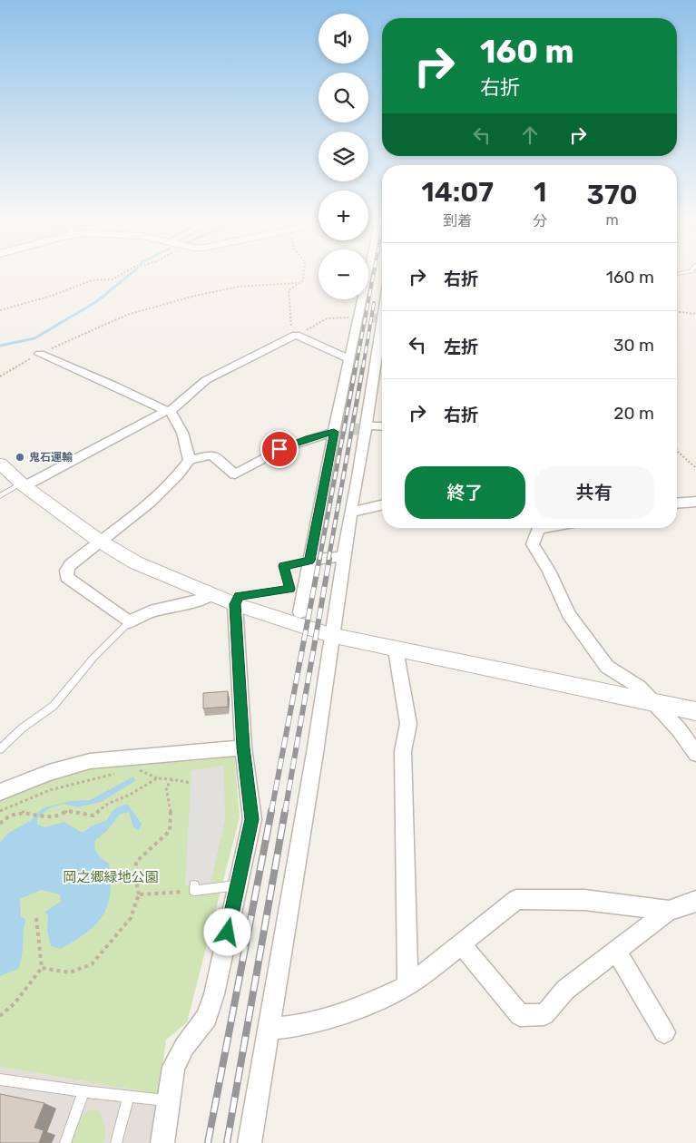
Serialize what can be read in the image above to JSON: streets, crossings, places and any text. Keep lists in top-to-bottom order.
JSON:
{
  "parks": ["岡之郷緑地公園"],
  "places": ["鬼石運輸"],
  "page": {
    "map_buttons": ["+", "−"],
    "turn": ["160 m", "右折"],
    "eta": [
      "14:07",
      "到着",
      "1",
      "分",
      "370",
      "m"
    ],
    "list": [
      {
        "name": "右折",
        "value": "160 m"
      },
      {
        "name": "左折",
        "value": "30 m"
      },
      {
        "name": "右折",
        "value": "20 m"
      }
    ],
    "buttons": ["終了", "共有"]
  }
}
